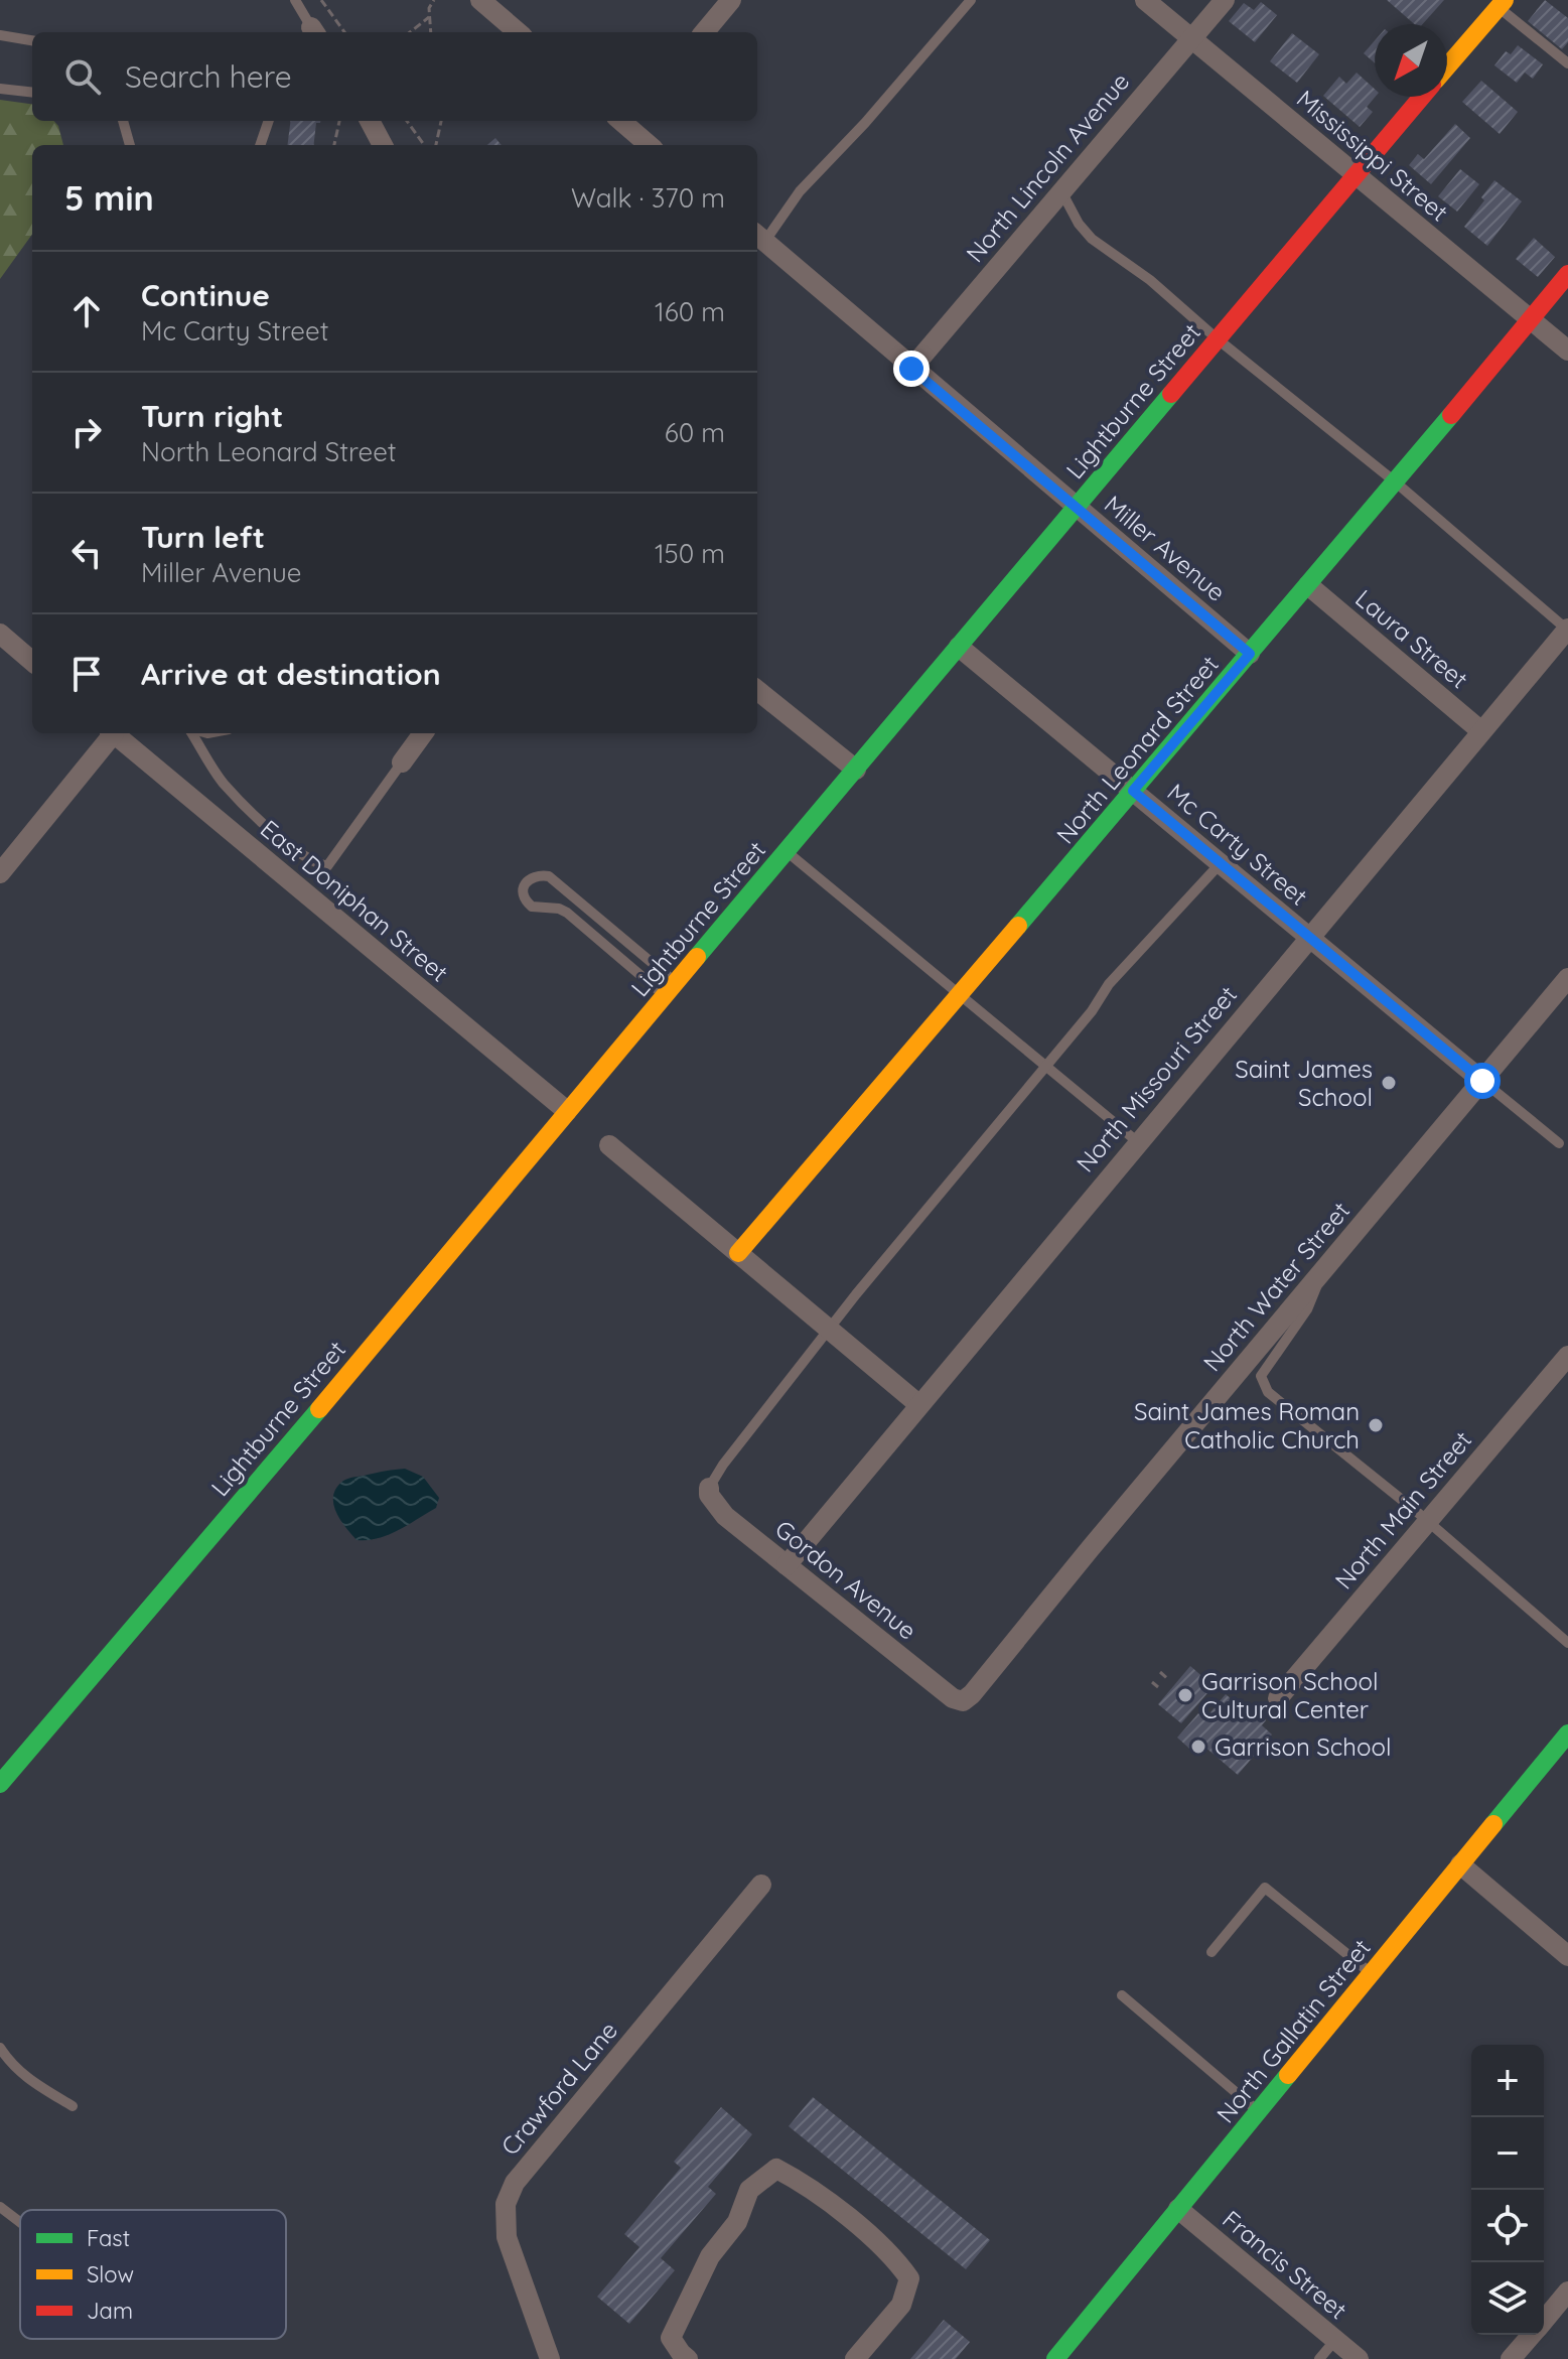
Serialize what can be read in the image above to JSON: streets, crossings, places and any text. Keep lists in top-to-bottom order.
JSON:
{
  "streets": {
    "main road": ["Lightburne Street", "North Leonard Street", "North Gallatin Street"],
    "street": [
      "Mississippi Street",
      "North Lincoln Avenue",
      "Miller Avenue",
      "Laura Street",
      "Mc Carty Street",
      "East Doniphan Street",
      "North Missouri Street",
      "North Water Street",
      "North Main Street",
      "Gordon Avenue",
      "Crawford Lane",
      "Francis Street"
    ]
  },
  "crossings": [
    ["Mississippi Street", "North Lincoln Avenue"],
    ["Mississippi Street", "Lightburne Street"],
    ["Mississippi Street", "North Leonard Street"],
    ["North Lincoln Avenue", "Miller Avenue"],
    ["Lightburne Street", "Miller Avenue"],
    ["Lightburne Street", "Mc Carty Street"],
    ["Lightburne Street", "East Doniphan Street"],
    ["Miller Avenue", "North Leonard Street"],
    ["Laura Street", "North Leonard Street"],
    ["Laura Street", "North Missouri Street"],
    ["North Leonard Street", "Mc Carty Street"],
    ["Mc Carty Street", "North Missouri Street"],
    ["Mc Carty Street", "North Water Street"],
    ["North Missouri Street", "Gordon Avenue"],
    ["North Water Street", "Gordon Avenue"],
    ["North Gallatin Street", "Francis Street"]
  ],
  "places": [
    "Saint James School",
    "Saint James Roman Catholic Church",
    "Garrison School Cultural Center",
    "Garrison School"
  ],
  "legend": ["Fast", "Slow", "Jam"],
  "north": "bottom left",
  "page": {
    "search": "Search here",
    "heading": ["5 min", "Walk · 370 m"],
    "list": [
      ["Continue", "Mc Carty Street", "160 m"],
      ["Turn right", "North Leonard Street", "60 m"],
      ["Turn left", "Miller Avenue", "150 m"],
      "Arrive at destination"
    ],
    "map_buttons": ["+", "−"]
  }
}
